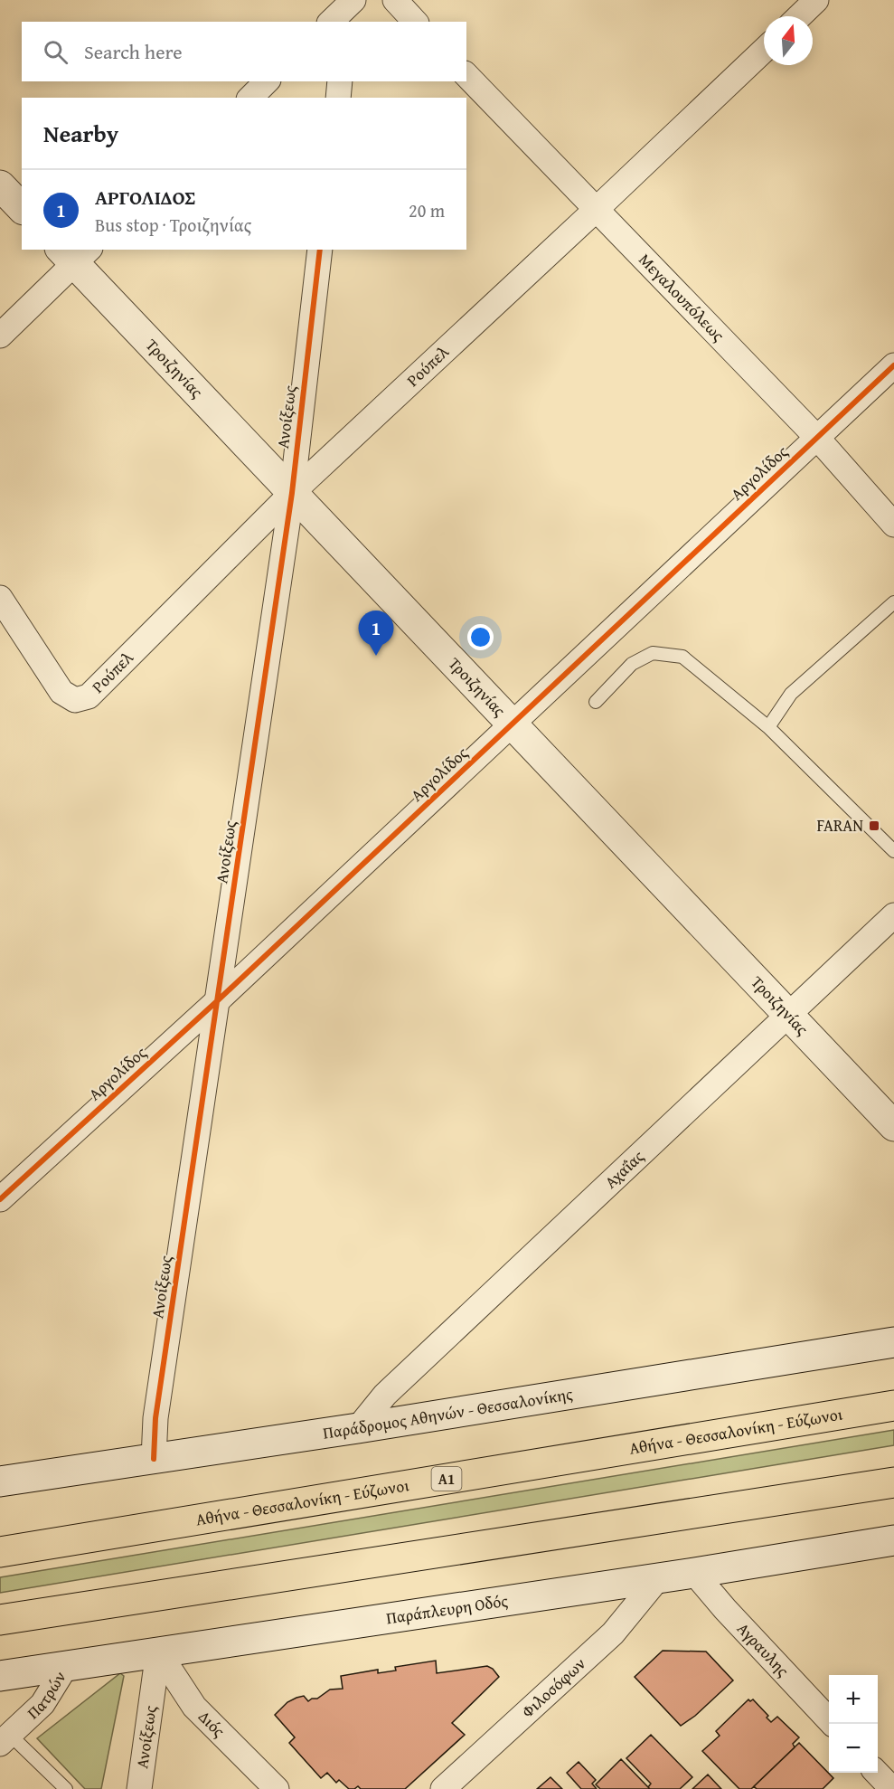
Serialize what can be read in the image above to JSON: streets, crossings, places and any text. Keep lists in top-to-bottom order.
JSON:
{
  "streets": {
    "highway": ["Αθήνα - Θεσσαλονίκη - Εύζωνοι", "Α1"],
    "main road": ["Τροιζηνίας", "Παράδρομος Αθηνών - Θεσσαλονίκης", "Παράπλευρη Οδός"],
    "street": [
      "Μεγαλουπόλεως",
      "Ρούπελ",
      "Ανοίξεως",
      "Αργολίδος",
      "Αχαΐας",
      "Αγραυλης",
      "Φιλοσόφων",
      "Πατρών",
      "Διός"
    ]
  },
  "crossings": [
    ["Μεγαλουπόλεως", "Ρούπελ"],
    ["Μεγαλουπόλεως", "Αργολίδος"],
    ["Ρούπελ", "Τροιζηνίας"],
    ["Ρούπελ", "Ανοίξεως"],
    ["Τροιζηνίας", "Ανοίξεως"],
    ["Τροιζηνίας", "Αργολίδος"],
    ["Τροιζηνίας", "Αχαΐας"],
    ["Ανοίξεως", "Αργολίδος"],
    ["Ανοίξεως", "Παράδρομος Αθηνών - Θεσσαλονίκης"],
    ["Ανοίξεως", "Παράπλευρη Οδός"],
    ["Ανοίξεως", "Διός"],
    ["Αχαΐας", "Παράδρομος Αθηνών - Θεσσαλονίκης"],
    ["Παράπλευρη Οδός", "Αγραυλης"],
    ["Παράπλευρη Οδός", "Φιλοσόφων"],
    ["Παράπλευρη Οδός", "Πατρών"],
    ["Παράπλευρη Οδός", "Διός"]
  ],
  "places": {
    "transit": ["FARAN"]
  },
  "north": "top",
  "page": {
    "search": "Search here",
    "heading": "Nearby",
    "list": [
      {
        "mark": "1",
        "name": "ΑΡΓΟΛΙΔΟΣ",
        "note": "Bus stop · Τροιζηνίας",
        "value": "20 m"
      }
    ],
    "pins": "1",
    "map_buttons": ["+", "−"]
  }
}
